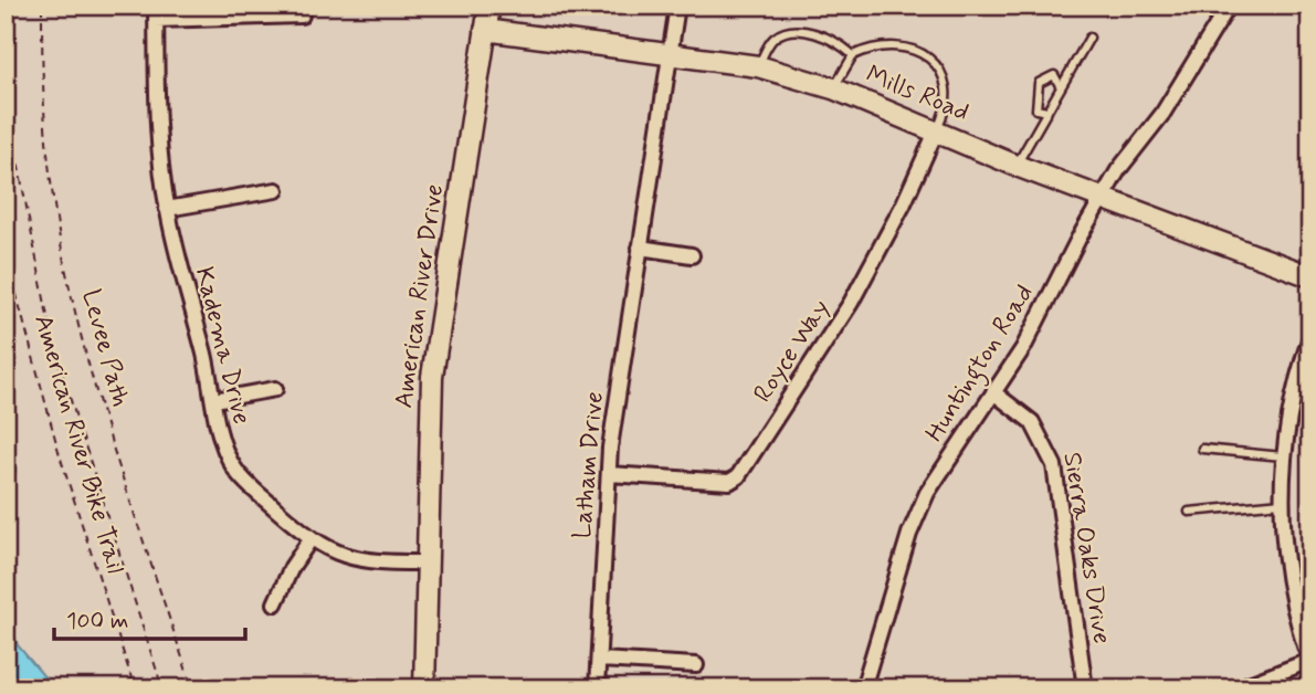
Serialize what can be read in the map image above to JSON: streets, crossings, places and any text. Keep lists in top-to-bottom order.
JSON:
{
  "streets": {
    "street": [
      "Mills Road",
      "American River Drive",
      "Kadema Drive",
      "Royce Way",
      "Huntington Road",
      "Latham Drive",
      "Sierra Oaks Drive"
    ],
    "path": ["Levee Path", "American River Bike Trail"]
  },
  "crossings": [
    ["Mills Road", "American River Drive"],
    ["Mills Road", "Royce Way"],
    ["Mills Road", "Huntington Road"],
    ["Mills Road", "Latham Drive"],
    ["American River Drive", "Kadema Drive"],
    ["Royce Way", "Latham Drive"],
    ["Huntington Road", "Sierra Oaks Drive"]
  ],
  "scale_bar": "100 m"
}
